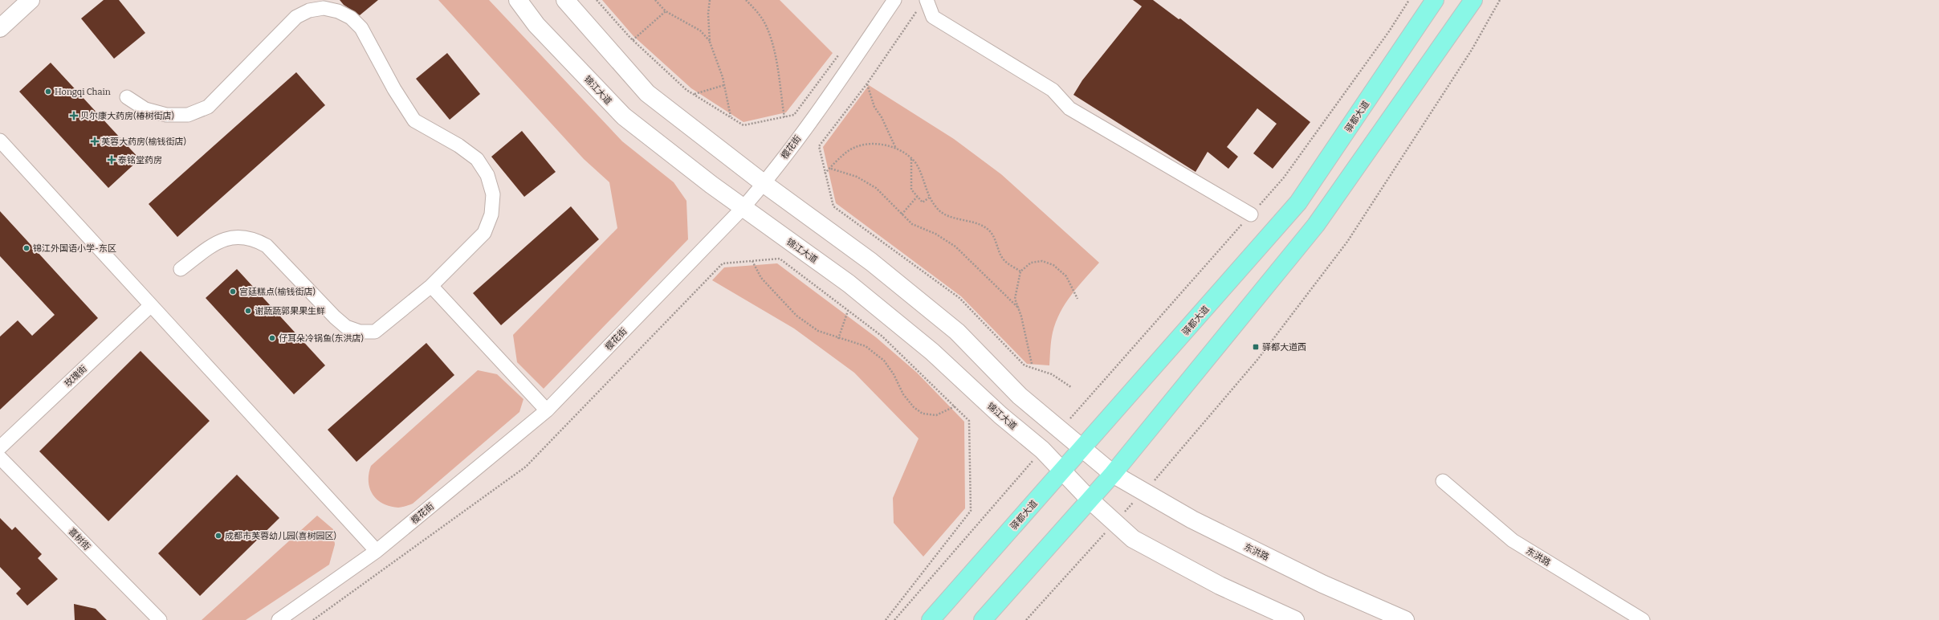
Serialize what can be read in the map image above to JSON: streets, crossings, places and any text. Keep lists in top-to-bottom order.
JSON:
{
  "streets": {
    "main road": ["锦江大道", "驿都大道", "东洪路"],
    "street": ["樱花街", "玫瑰街", "喜树街"]
  },
  "crossings": [
    ["锦江大道", "驿都大道"],
    ["锦江大道", "樱花街"]
  ],
  "places": {
    "other": [
      "Hongqi Chain",
      "锦江外国语小学-东区",
      "宫廷糕点(榆钱街店)",
      "谢蔬蔬郭果果生鲜",
      "仔耳朵冷锅鱼(东洪店)",
      "成都市芙蓉幼儿园(喜树园区)"
    ],
    "health": ["贝尔康大药房(椿树街店)", "芙蓉大药房(榆钱街店)", "泰铭堂药房"],
    "transit": ["驿都大道西"]
  }
}
